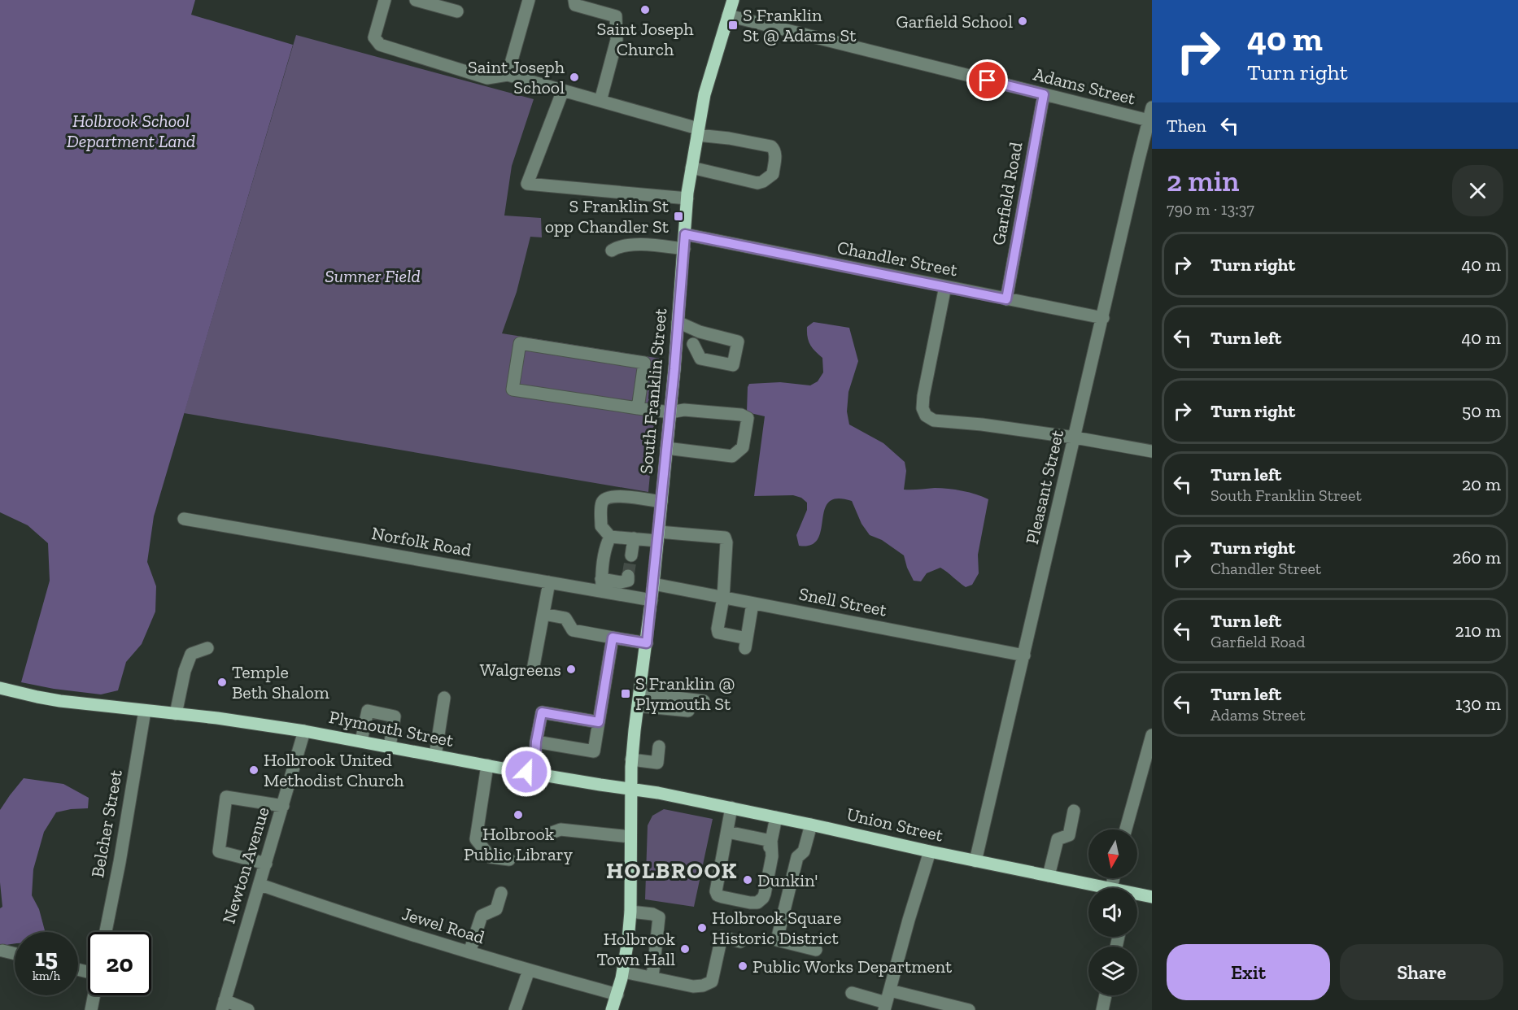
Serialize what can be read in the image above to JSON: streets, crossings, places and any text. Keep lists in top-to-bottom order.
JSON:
{
  "streets": {
    "main road": ["South Franklin Street", "Plymouth Street", "Union Street"],
    "street": [
      "Adams Street",
      "Garfield Road",
      "Chandler Street",
      "Pleasant Street",
      "Norfolk Road",
      "Snell Street",
      "Belcher Street",
      "Newton Avenue",
      "Jewel Road"
    ]
  },
  "crossings": [
    ["Adams Street", "Garfield Road"],
    ["Adams Street", "South Franklin Street"],
    ["Adams Street", "Pleasant Street"],
    ["Garfield Road", "Chandler Street"],
    ["Chandler Street", "South Franklin Street"],
    ["Chandler Street", "Pleasant Street"],
    ["South Franklin Street", "Norfolk Road"],
    ["South Franklin Street", "Snell Street"],
    ["South Franklin Street", "Plymouth Street"],
    ["South Franklin Street", "Union Street"],
    ["South Franklin Street", "Jewel Road"],
    ["Pleasant Street", "Snell Street"],
    ["Pleasant Street", "Union Street"],
    ["Plymouth Street", "Belcher Street"],
    ["Plymouth Street", "Union Street"],
    ["Plymouth Street", "Newton Avenue"],
    ["Newton Avenue", "Jewel Road"]
  ],
  "districts": ["HOLBROOK"],
  "parks": ["Holbrook School Department Land", "Sumner Field"],
  "places": {
    "other": [
      "Saint Joseph Church",
      "Garfield School",
      "Saint Joseph School",
      "Walgreens",
      "Temple Beth Shalom",
      "Holbrook United Methodist Church",
      "Holbrook Public Library",
      "Dunkin'",
      "Holbrook Square Historic District",
      "Holbrook Town Hall",
      "Public Works Department"
    ],
    "transit": ["S Franklin St @ Adams St", "S Franklin St opp Chandler St", "S Franklin @ Plymouth St"]
  },
  "north": "bottom",
  "page": {
    "turn": ["40 m", "Turn right"],
    "then": "Then",
    "heading": ["2 min", "790 m · 13:37"],
    "list": [
      {
        "name": "Turn right",
        "value": "40 m"
      },
      {
        "name": "Turn left",
        "value": "40 m"
      },
      {
        "name": "Turn right",
        "value": "50 m"
      },
      {
        "name": "Turn left",
        "note": "South Franklin Street",
        "value": "20 m"
      },
      {
        "name": "Turn right",
        "note": "Chandler Street",
        "value": "260 m"
      },
      {
        "name": "Turn left",
        "note": "Garfield Road",
        "value": "210 m"
      },
      {
        "name": "Turn left",
        "note": "Adams Street",
        "value": "130 m"
      }
    ],
    "speed": "15 km/h",
    "limit": "20",
    "buttons": ["Exit", "Share"]
  }
}
